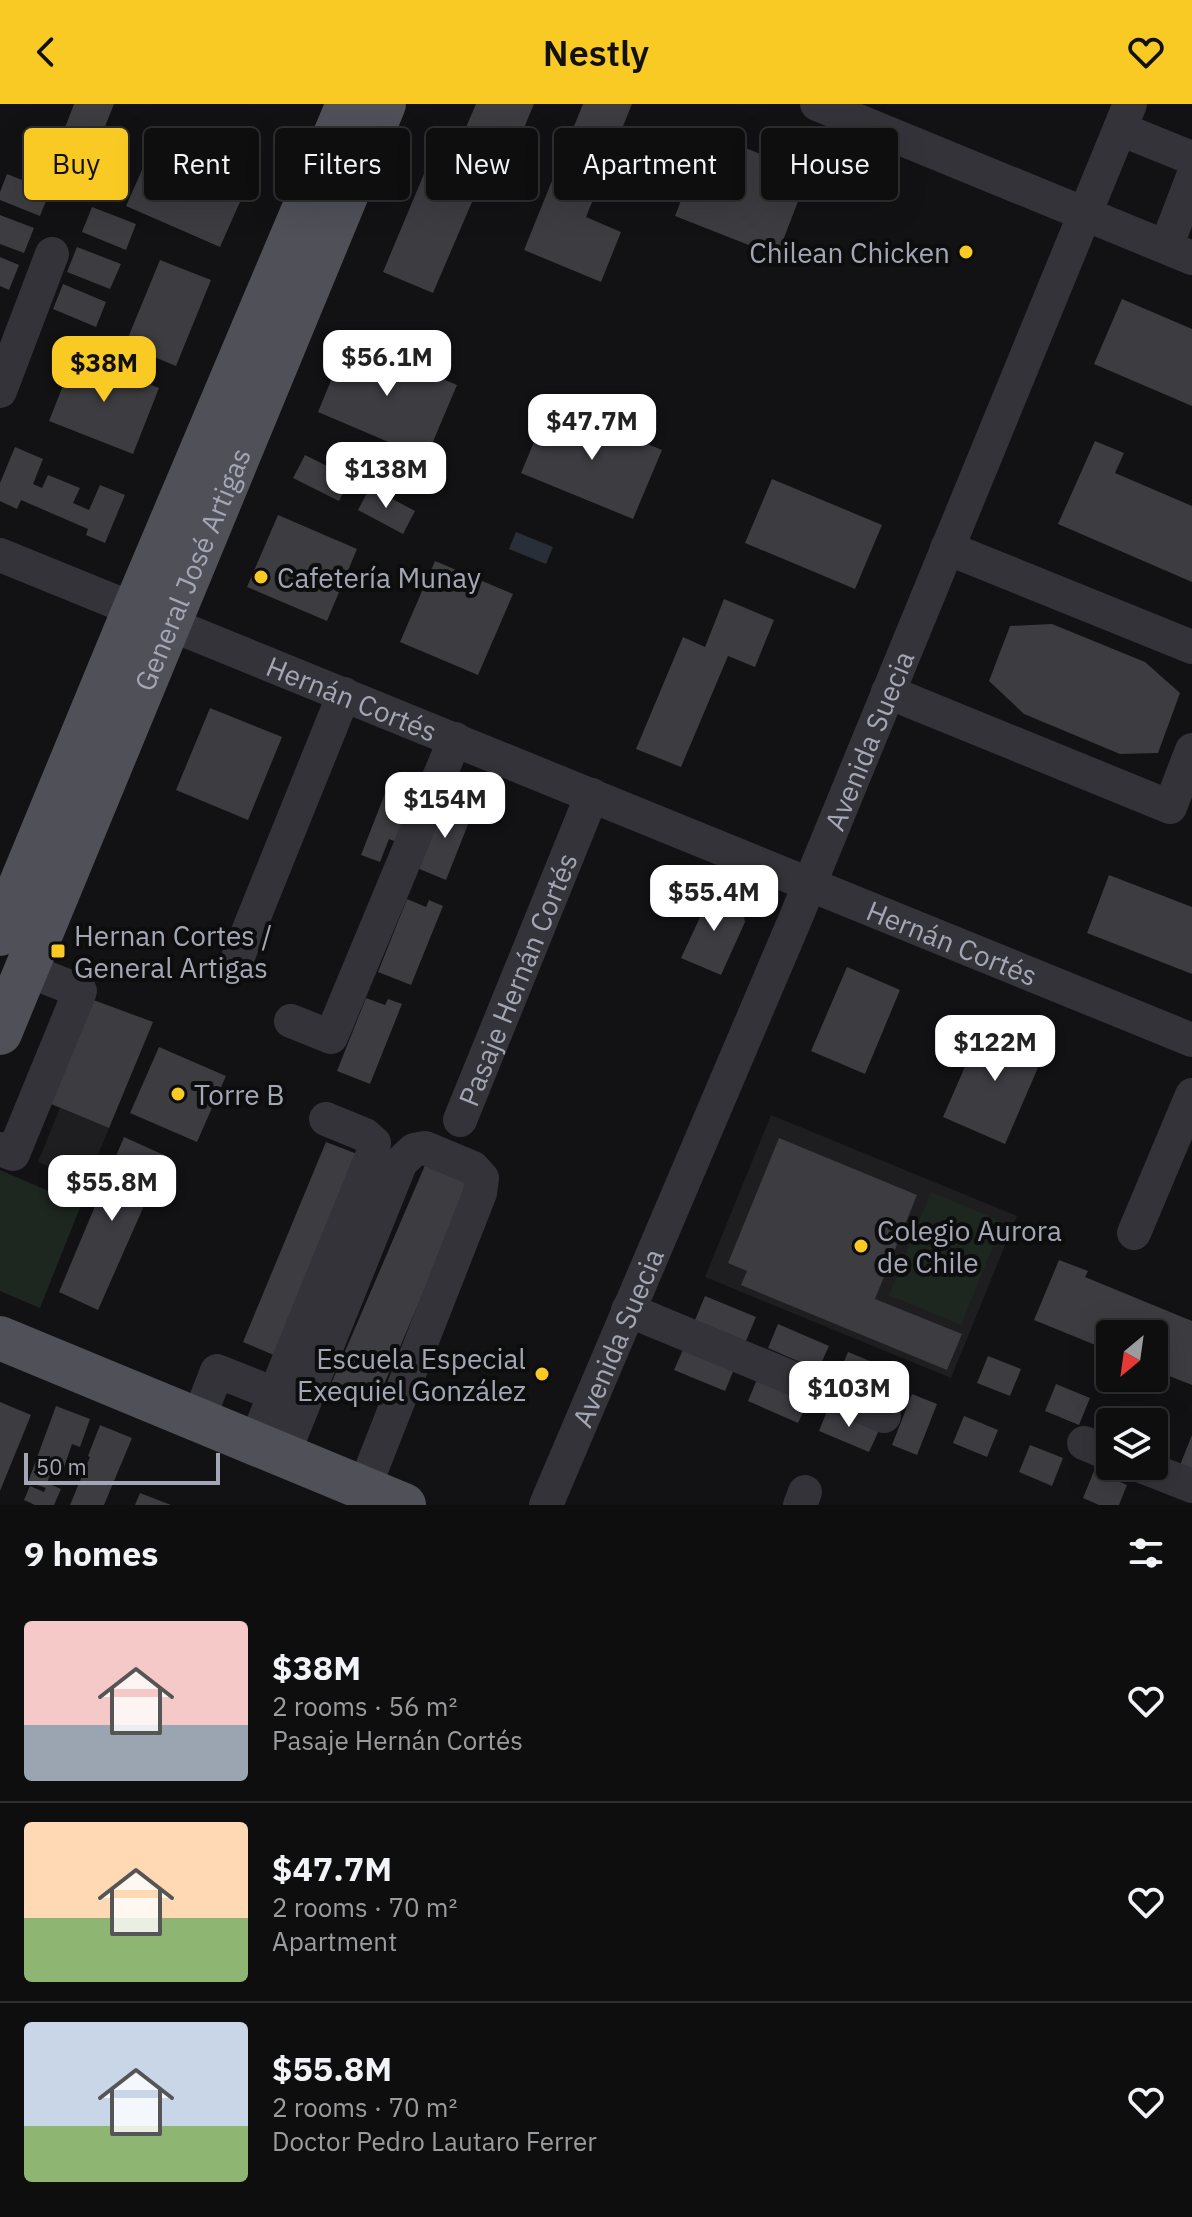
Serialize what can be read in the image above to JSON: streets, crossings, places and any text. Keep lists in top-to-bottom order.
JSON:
{
  "streets": {
    "main road": ["General José Artigas"],
    "street": ["Hernán Cortés", "Avenida Suecia", "Pasaje Hernán Cortés"]
  },
  "crossings": [
    ["General José Artigas", "Hernán Cortés"],
    ["Hernán Cortés", "Avenida Suecia"],
    ["Hernán Cortés", "Pasaje Hernán Cortés"]
  ],
  "places": {
    "other": [
      "Chilean Chicken",
      "Cafetería Munay",
      "Torre B",
      "Colegio Aurora de Chile",
      "Escuela Especial Exequiel González"
    ],
    "transit": ["Hernan Cortes / General Artigas"]
  },
  "scale_bar": "50 m",
  "north": "bottom left",
  "page": {
    "header": "Nestly",
    "chip": [
      "Buy",
      "Rent",
      "Filters",
      "New",
      "Apartment",
      "House"
    ],
    "price": [
      "$56.1M",
      "$38M",
      "$47.7M",
      "$138M",
      "$154M",
      "$55.4M",
      "$122M",
      "$55.8M",
      "$103M"
    ],
    "scale": "50 m",
    "heading": "9 homes",
    "list": [
      {
        "name": "$38M",
        "note": "2 rooms · 56 m² · Pasaje Hernán Cortés"
      },
      {
        "name": "$47.7M",
        "note": "2 rooms · 70 m² · Apartment"
      },
      {
        "name": "$55.8M",
        "note": "2 rooms · 70 m² · Doctor Pedro Lautaro Ferrer"
      }
    ]
  }
}
